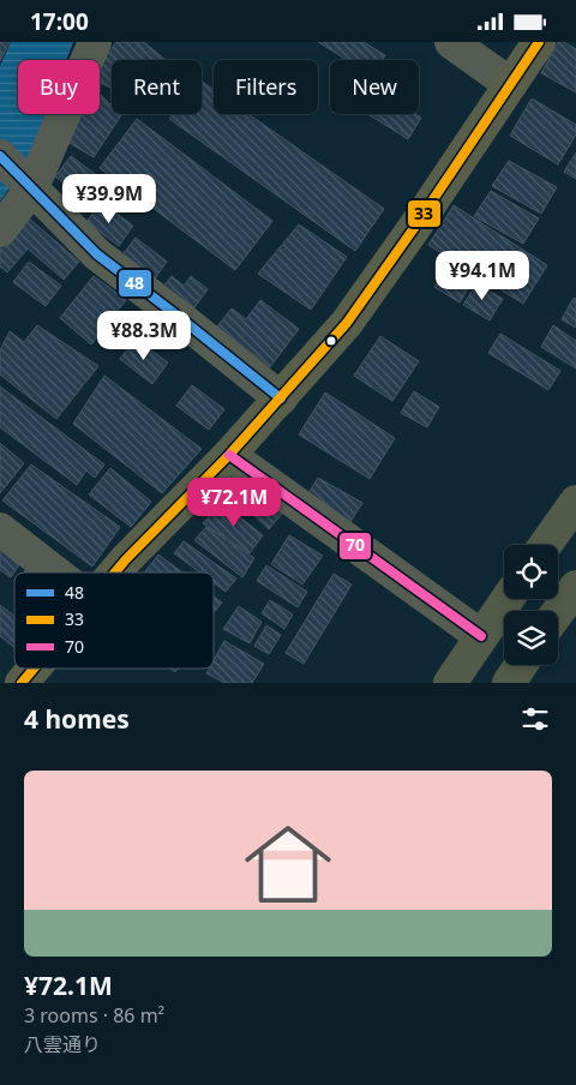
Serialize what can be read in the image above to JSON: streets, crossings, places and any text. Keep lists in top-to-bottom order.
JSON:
{
  "lines": ["transit line 33", "transit line 48", "transit line 70"],
  "legend": ["48", "33", "70"],
  "page": {
    "status": "17:00",
    "chip": [
      "Buy",
      "Rent",
      "Filters",
      "New"
    ],
    "price": [
      "¥39.9M",
      "¥94.1M",
      "¥88.3M",
      "¥72.1M"
    ],
    "heading": "4 homes",
    "list": [
      {
        "name": "¥72.1M",
        "note": "3 rooms · 86 m² · 八雲通り"
      }
    ]
  }
}
